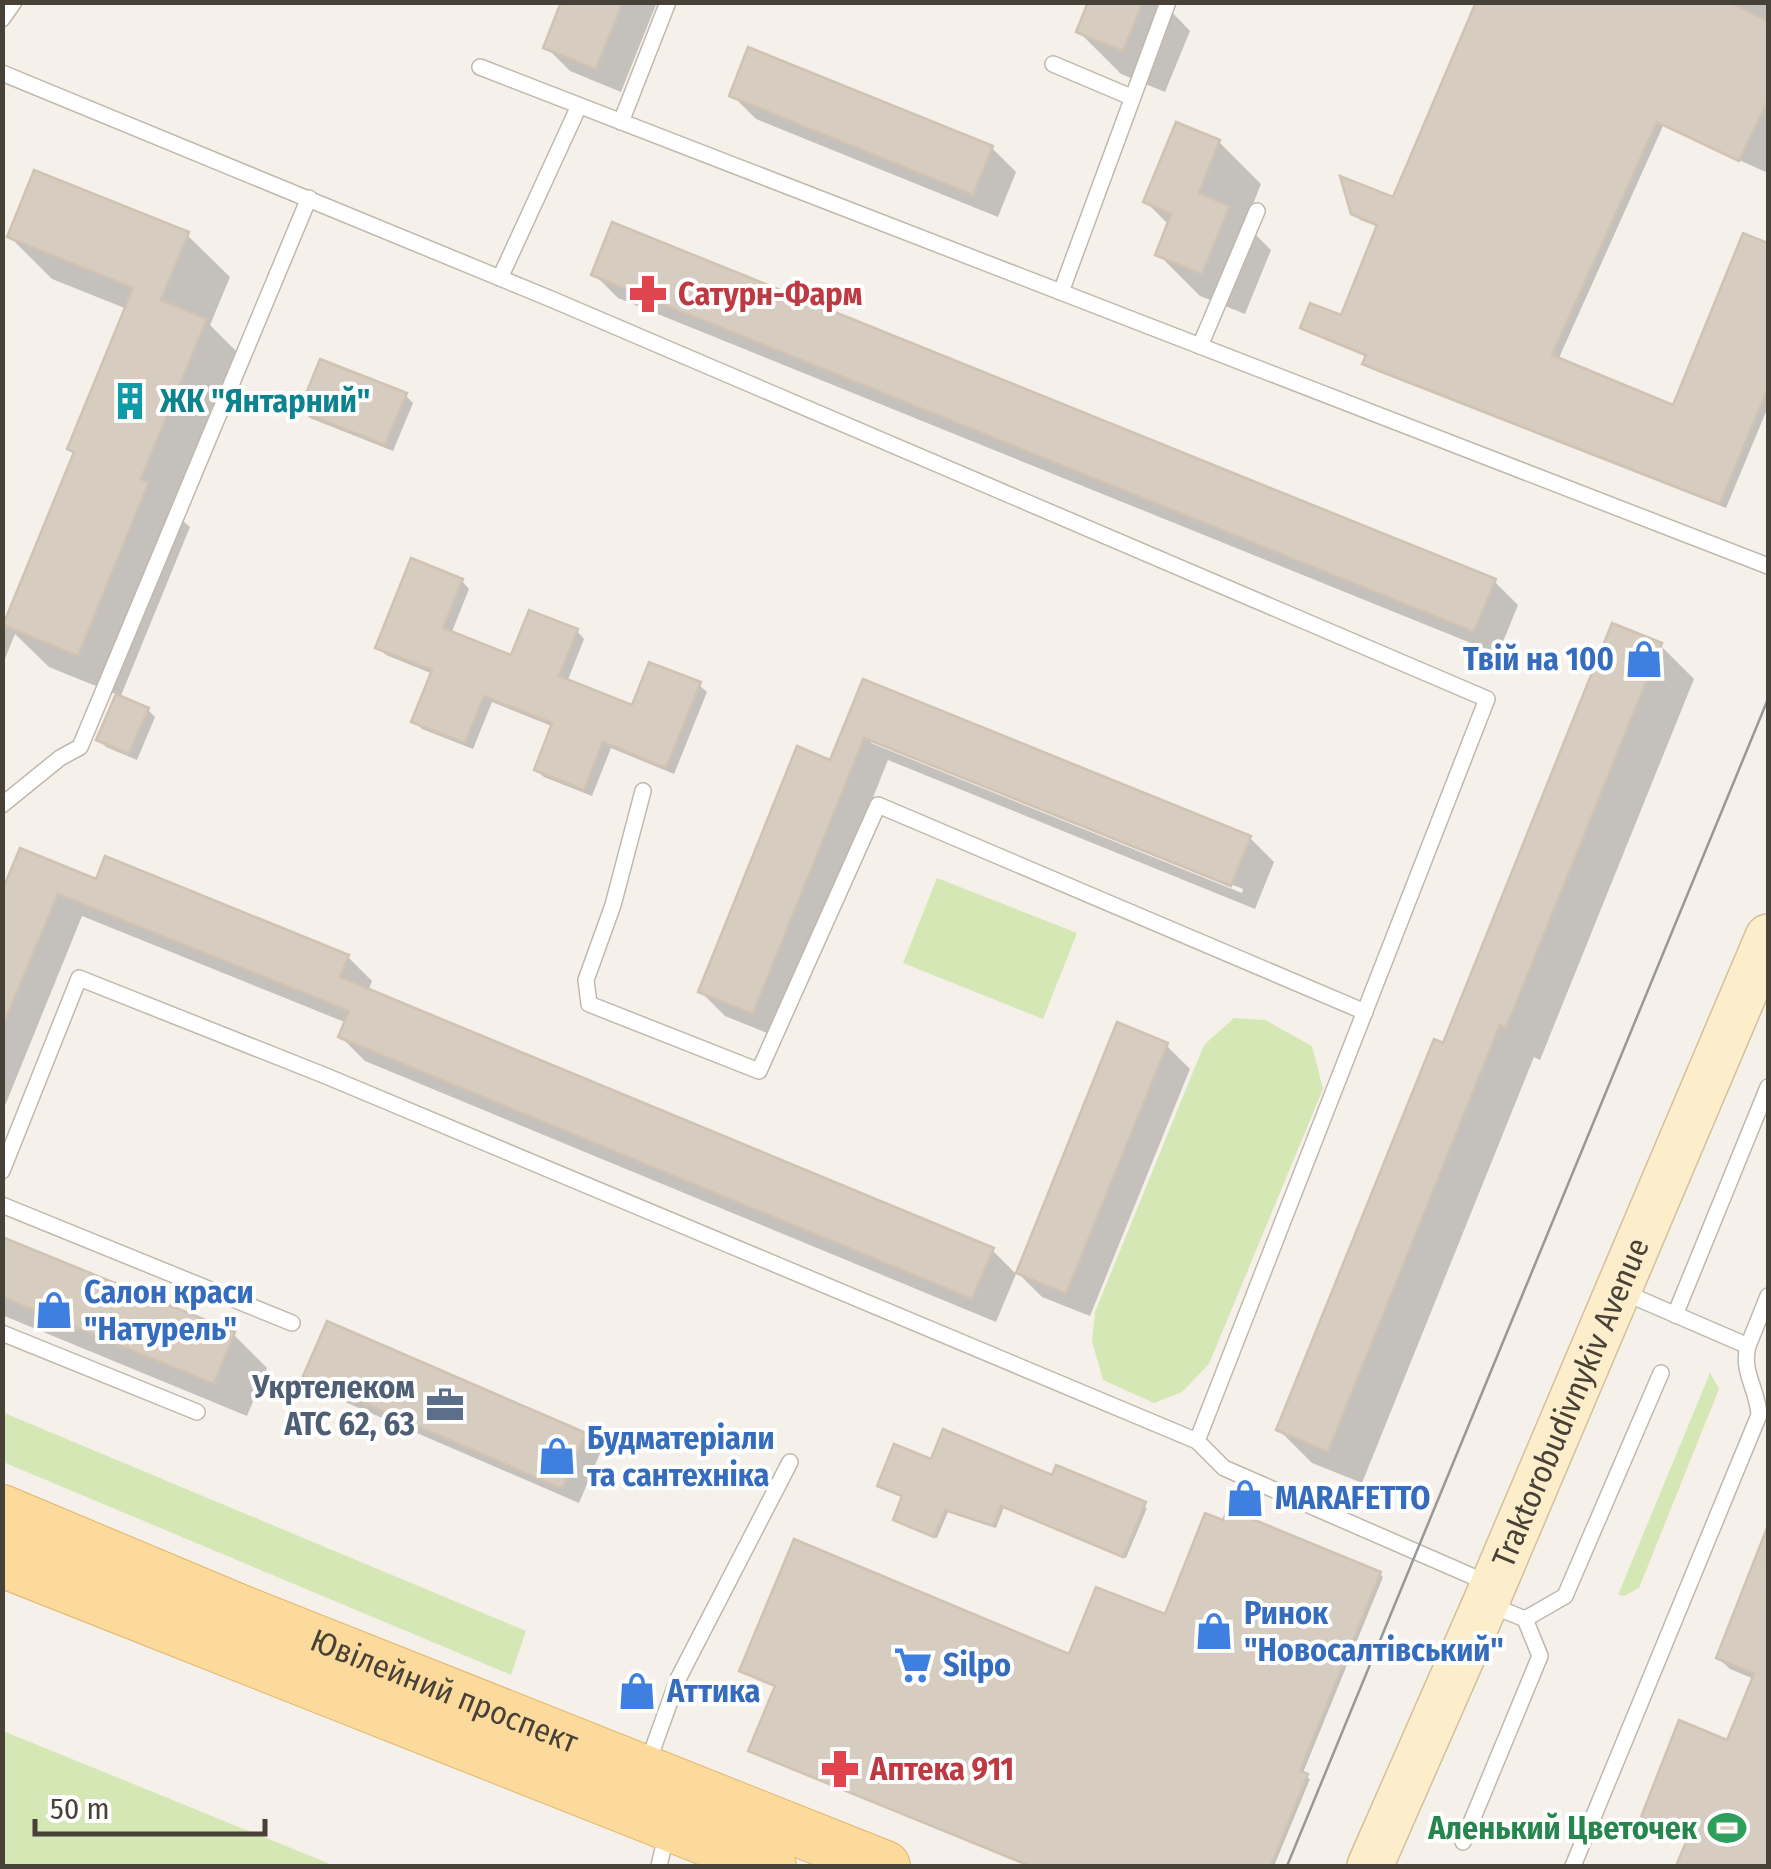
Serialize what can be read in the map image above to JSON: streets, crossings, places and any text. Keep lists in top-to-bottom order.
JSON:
{
  "streets": {
    "main road": ["Traktorobudivnykiv Avenue", "Ювілейний проспект"]
  },
  "places": {
    "pharmacy": ["Сатурн-Фарм", "Аптека 911"],
    "building": ["ЖК \"Янтарний\""],
    "shop": [
      "Твій на 100",
      "Салон краси \"Натурель\"",
      "Будматеріали та сантехніка",
      "MARAFETTO",
      "Ринок \"Новосалтівський\"",
      "Аттика"
    ],
    "office": ["Укртелеком АТС 62, 63"],
    "supermarket": ["Silpo"],
    "sports": ["Аленький Цветочек"]
  },
  "scale_bar": "50 m"
}
